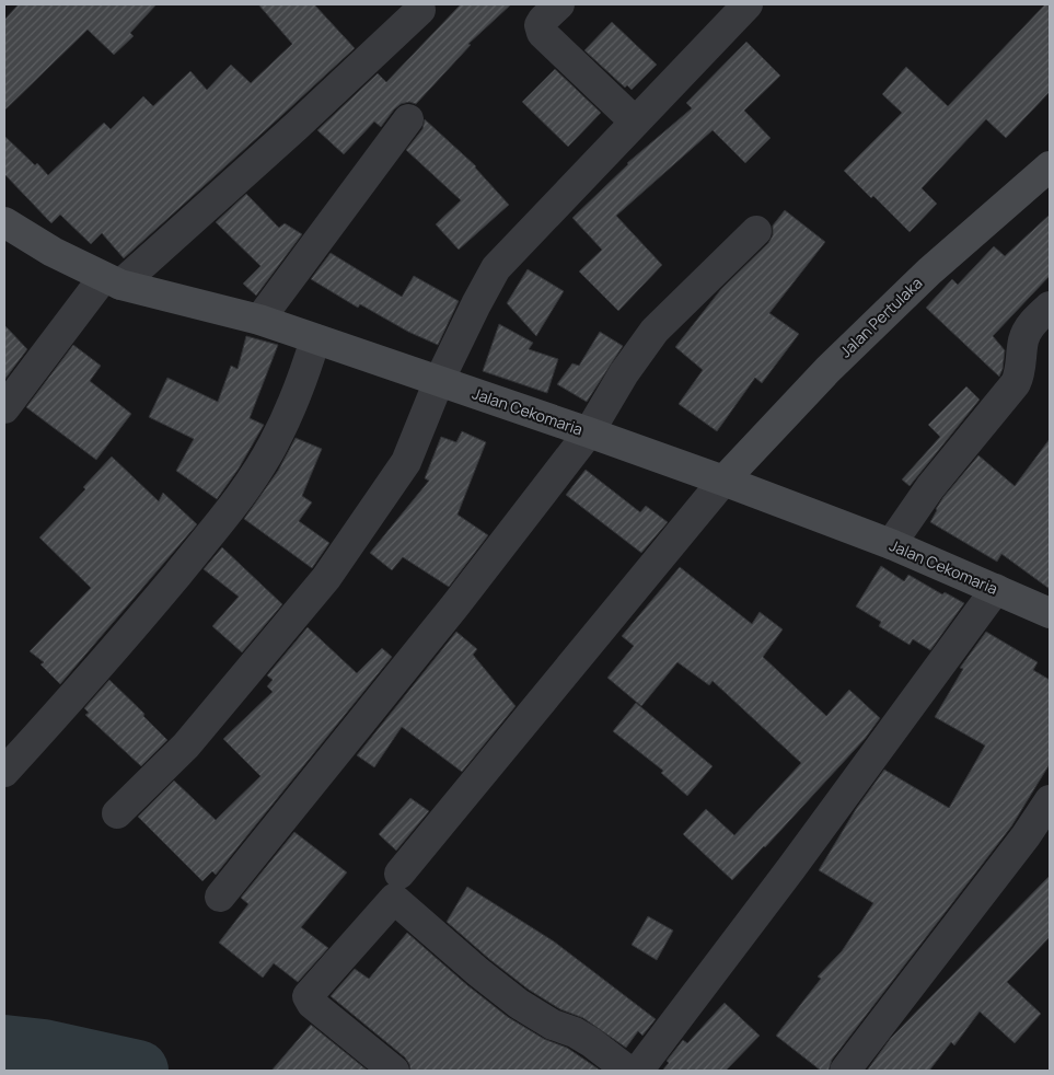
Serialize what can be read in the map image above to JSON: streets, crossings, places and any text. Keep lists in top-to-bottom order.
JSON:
{
  "streets": {
    "street": ["Jalan Pertulaka", "Jalan Cekomaria"]
  },
  "crossings": [
    ["Jalan Pertulaka", "Jalan Cekomaria"]
  ]
}
